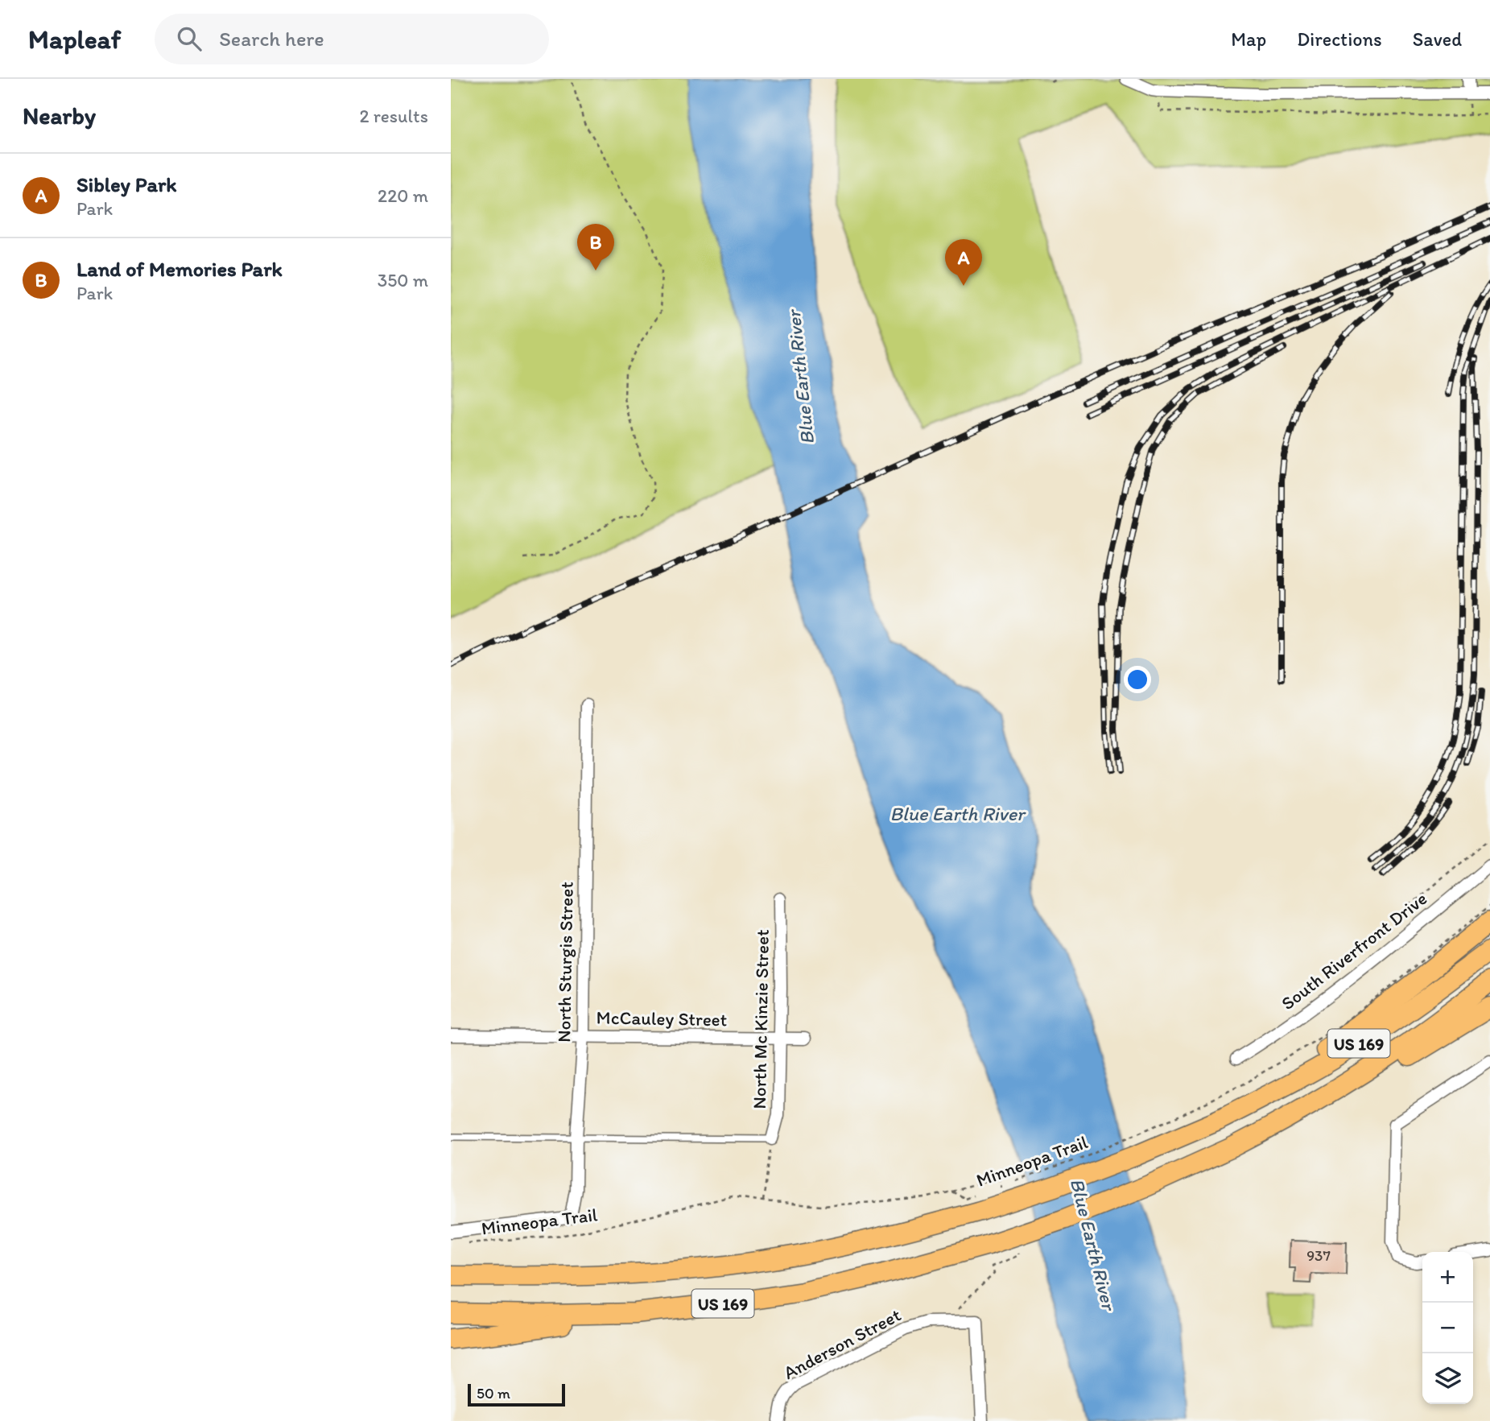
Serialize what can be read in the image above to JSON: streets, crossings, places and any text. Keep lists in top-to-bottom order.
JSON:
{
  "streets": {
    "highway": ["US 169"],
    "street": [
      "South Riverfront Drive",
      "North Sturgis Street",
      "McCauley Street",
      "North Mc Kinzie Street",
      "Anderson Street"
    ],
    "path": ["Minneopa Trail"]
  },
  "crossings": [
    ["North Sturgis Street", "McCauley Street"],
    ["McCauley Street", "North Mc Kinzie Street"],
    ["US 169", "Minneopa Trail"]
  ],
  "water": ["Blue Earth River"],
  "house_numbers": ["937"],
  "scale_bar": "50 m",
  "page": {
    "header": "Mapleaf",
    "search": "Search here",
    "nav": ["Map", "Directions", "Saved"],
    "heading": ["Nearby", "2 results"],
    "list": [
      {
        "mark": "A",
        "name": "Sibley Park",
        "note": "Park",
        "value": "220 m"
      },
      {
        "mark": "B",
        "name": "Land of Memories Park",
        "note": "Park",
        "value": "350 m"
      }
    ],
    "pins": ["B", "A"],
    "map_buttons": ["+", "−"],
    "scale": "50 m"
  }
}
